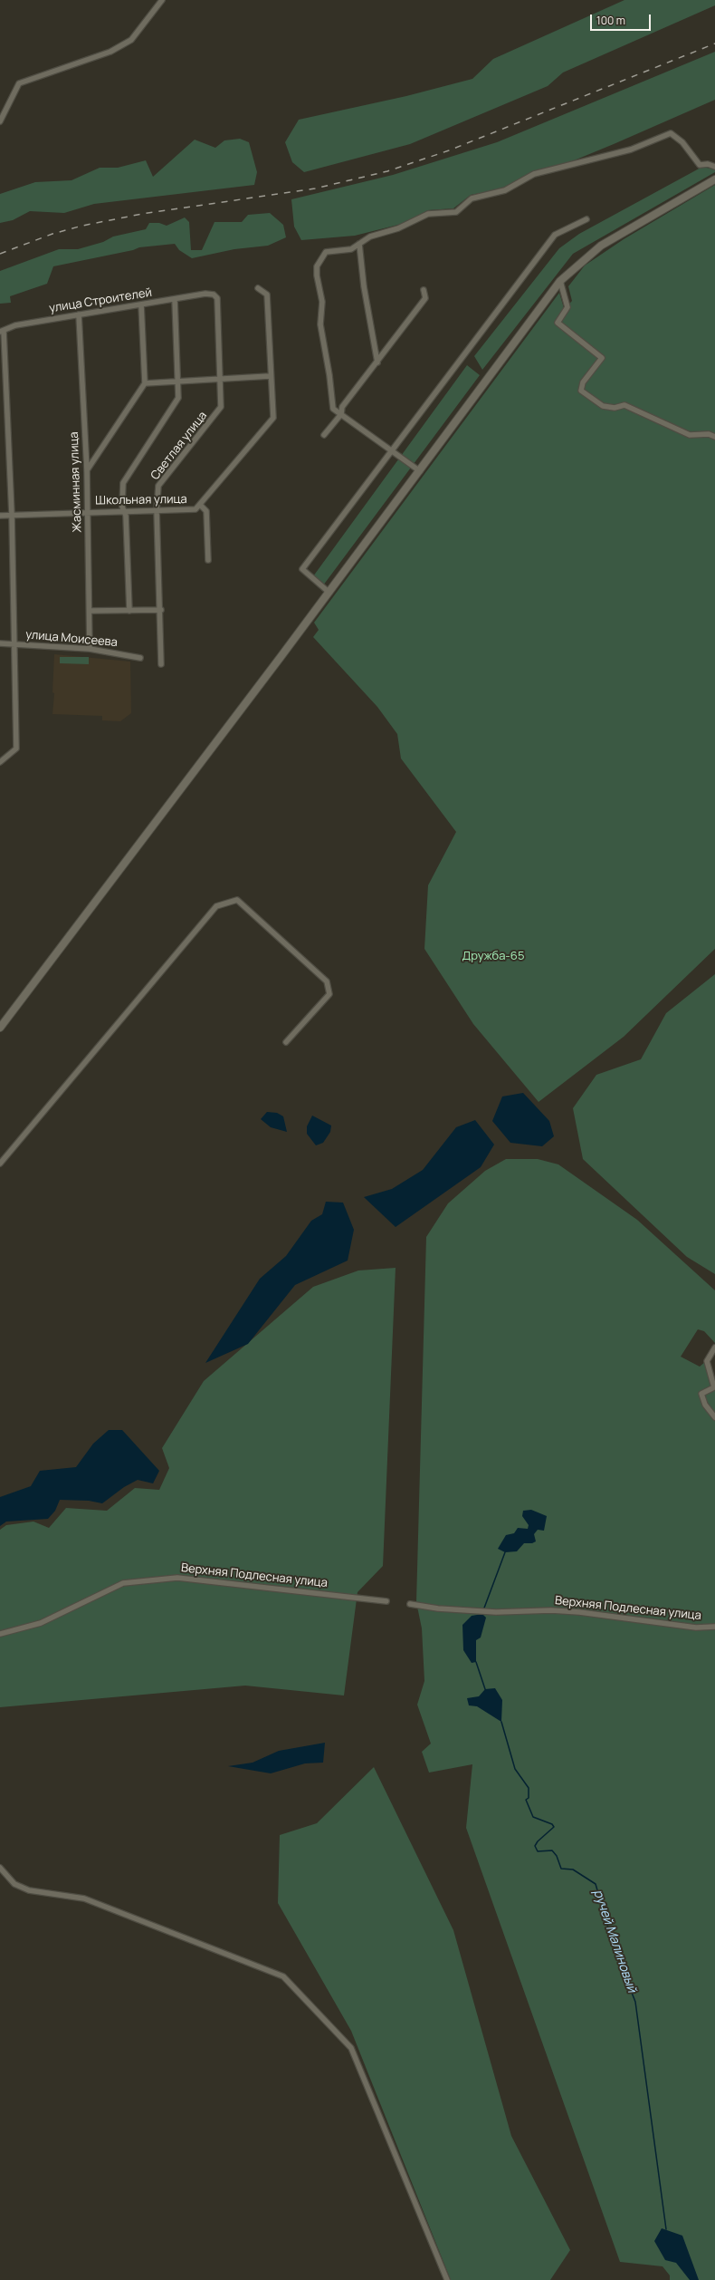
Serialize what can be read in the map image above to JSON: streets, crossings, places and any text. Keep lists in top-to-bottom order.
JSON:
{
  "streets": {
    "street": [
      "улица Строителей",
      "Светлая улица",
      "Жасминная улица",
      "Школьная улица",
      "улица Моисеева",
      "Верхняя Подлесная улица"
    ]
  },
  "crossings": [
    ["улица Строителей", "Светлая улица"],
    ["улица Строителей", "Жасминная улица"],
    ["Светлая улица", "Школьная улица"],
    ["Жасминная улица", "Школьная улица"],
    ["Жасминная улица", "улица Моисеева"]
  ],
  "water": ["ручей Малиновый"],
  "parks": ["Дружба-65"],
  "scale_bar": "100 m"
}
